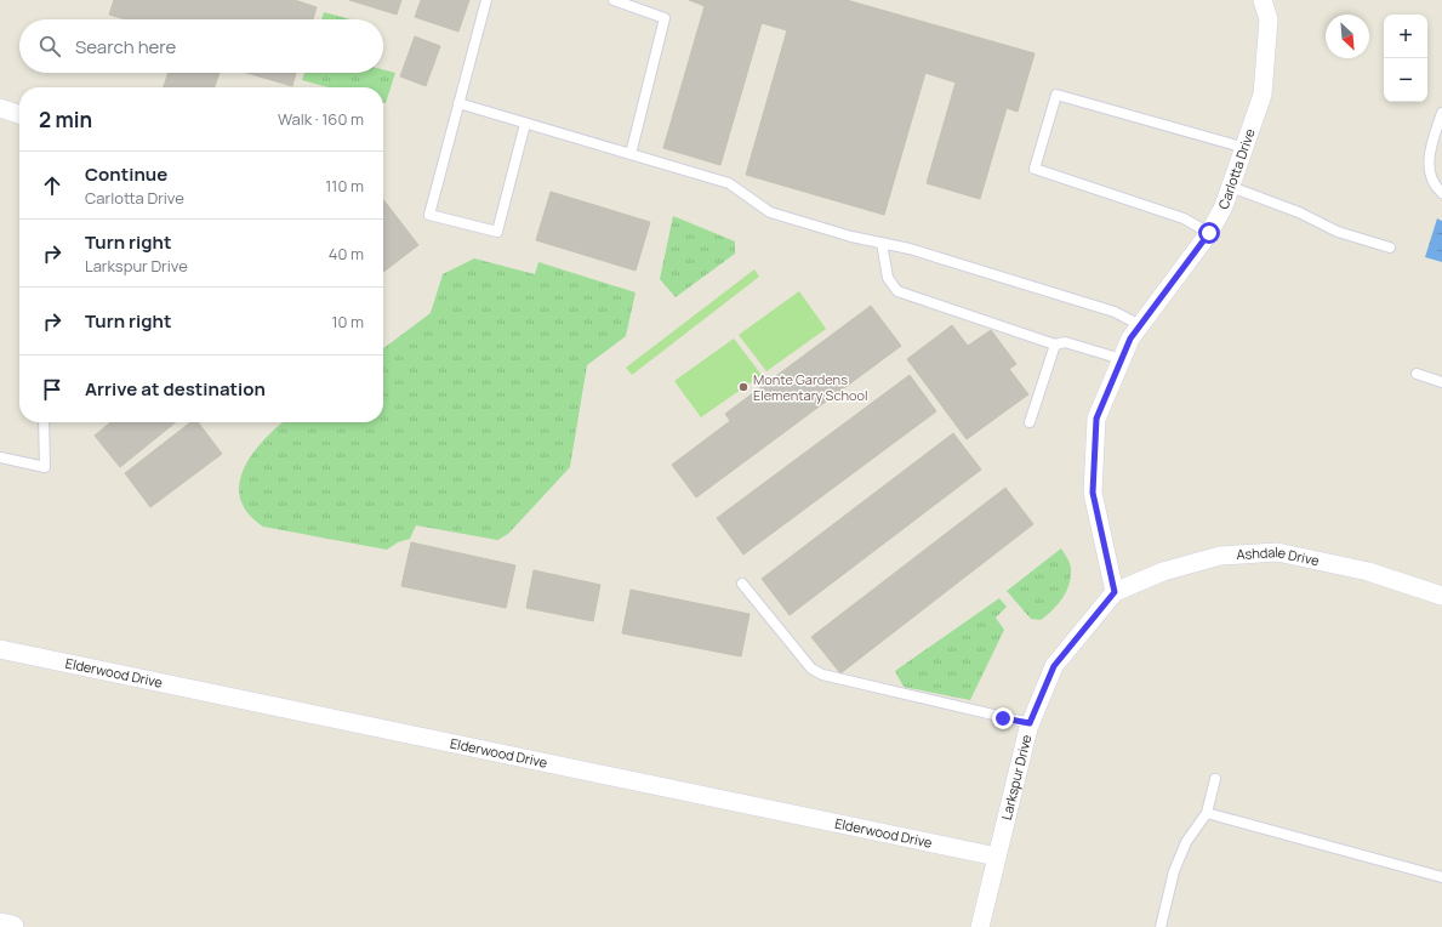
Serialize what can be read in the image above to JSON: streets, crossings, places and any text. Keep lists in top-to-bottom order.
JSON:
{
  "streets": {
    "street": [
      "Carlotta Drive",
      "Ashdale Drive",
      "Elderwood Drive",
      "Larkspur Drive"
    ]
  },
  "crossings": [
    ["Carlotta Drive", "Ashdale Drive"],
    ["Carlotta Drive", "Larkspur Drive"],
    ["Ashdale Drive", "Larkspur Drive"],
    ["Elderwood Drive", "Larkspur Drive"]
  ],
  "places": ["Monte Gardens Elementary School"],
  "north": "bottom right",
  "page": {
    "map_buttons": ["+", "−"],
    "search": "Search here",
    "heading": ["2 min", "Walk · 160 m"],
    "list": [
      ["Continue", "Carlotta Drive", "110 m"],
      ["Turn right", "Larkspur Drive", "40 m"],
      ["Turn right", "10 m"],
      "Arrive at destination"
    ]
  }
}
